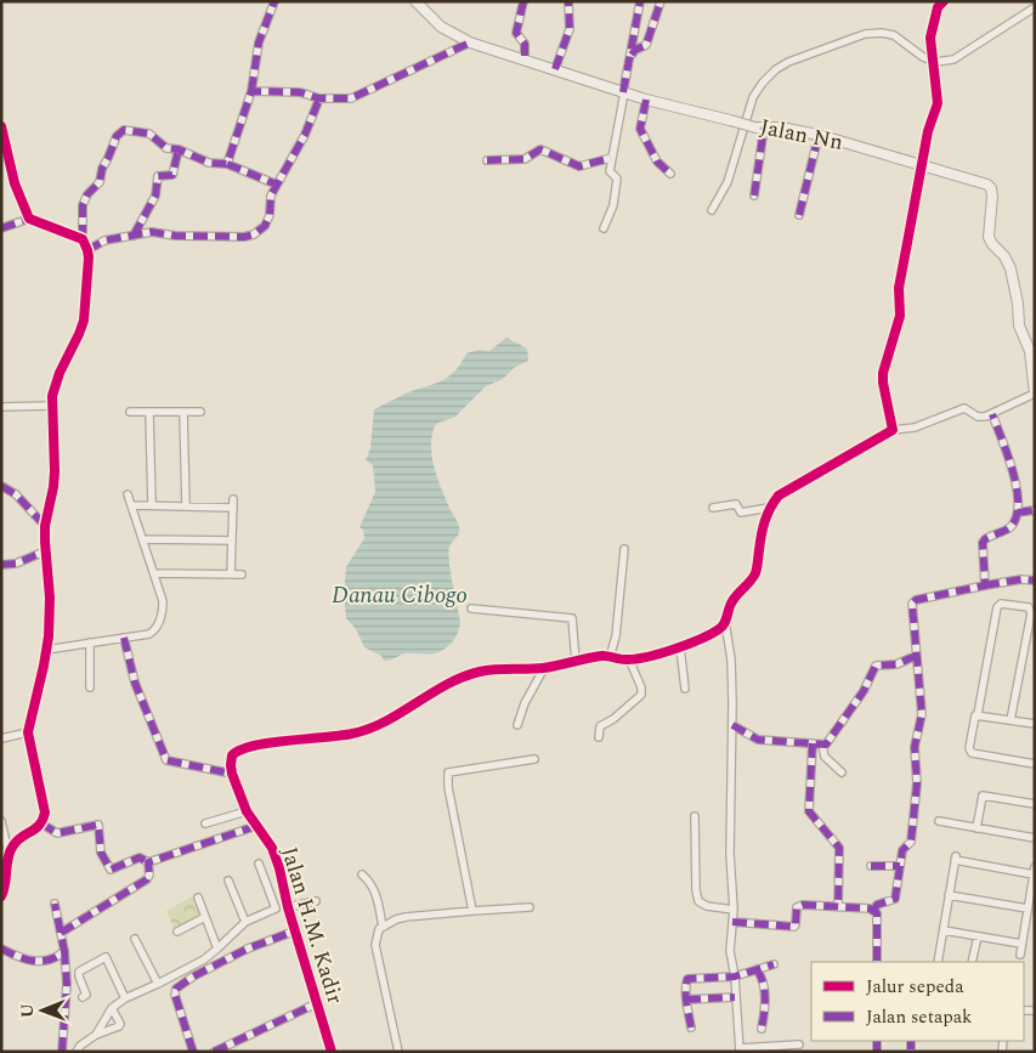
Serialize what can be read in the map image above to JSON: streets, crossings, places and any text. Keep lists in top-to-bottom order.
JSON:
{
  "streets": {
    "street": ["Jalan Nn", "Jalan H.M. Kadir"]
  },
  "water": ["Danau Cibogo"],
  "legend": ["Jalur sepeda", "Jalan setapak"],
  "north": "left"
}
